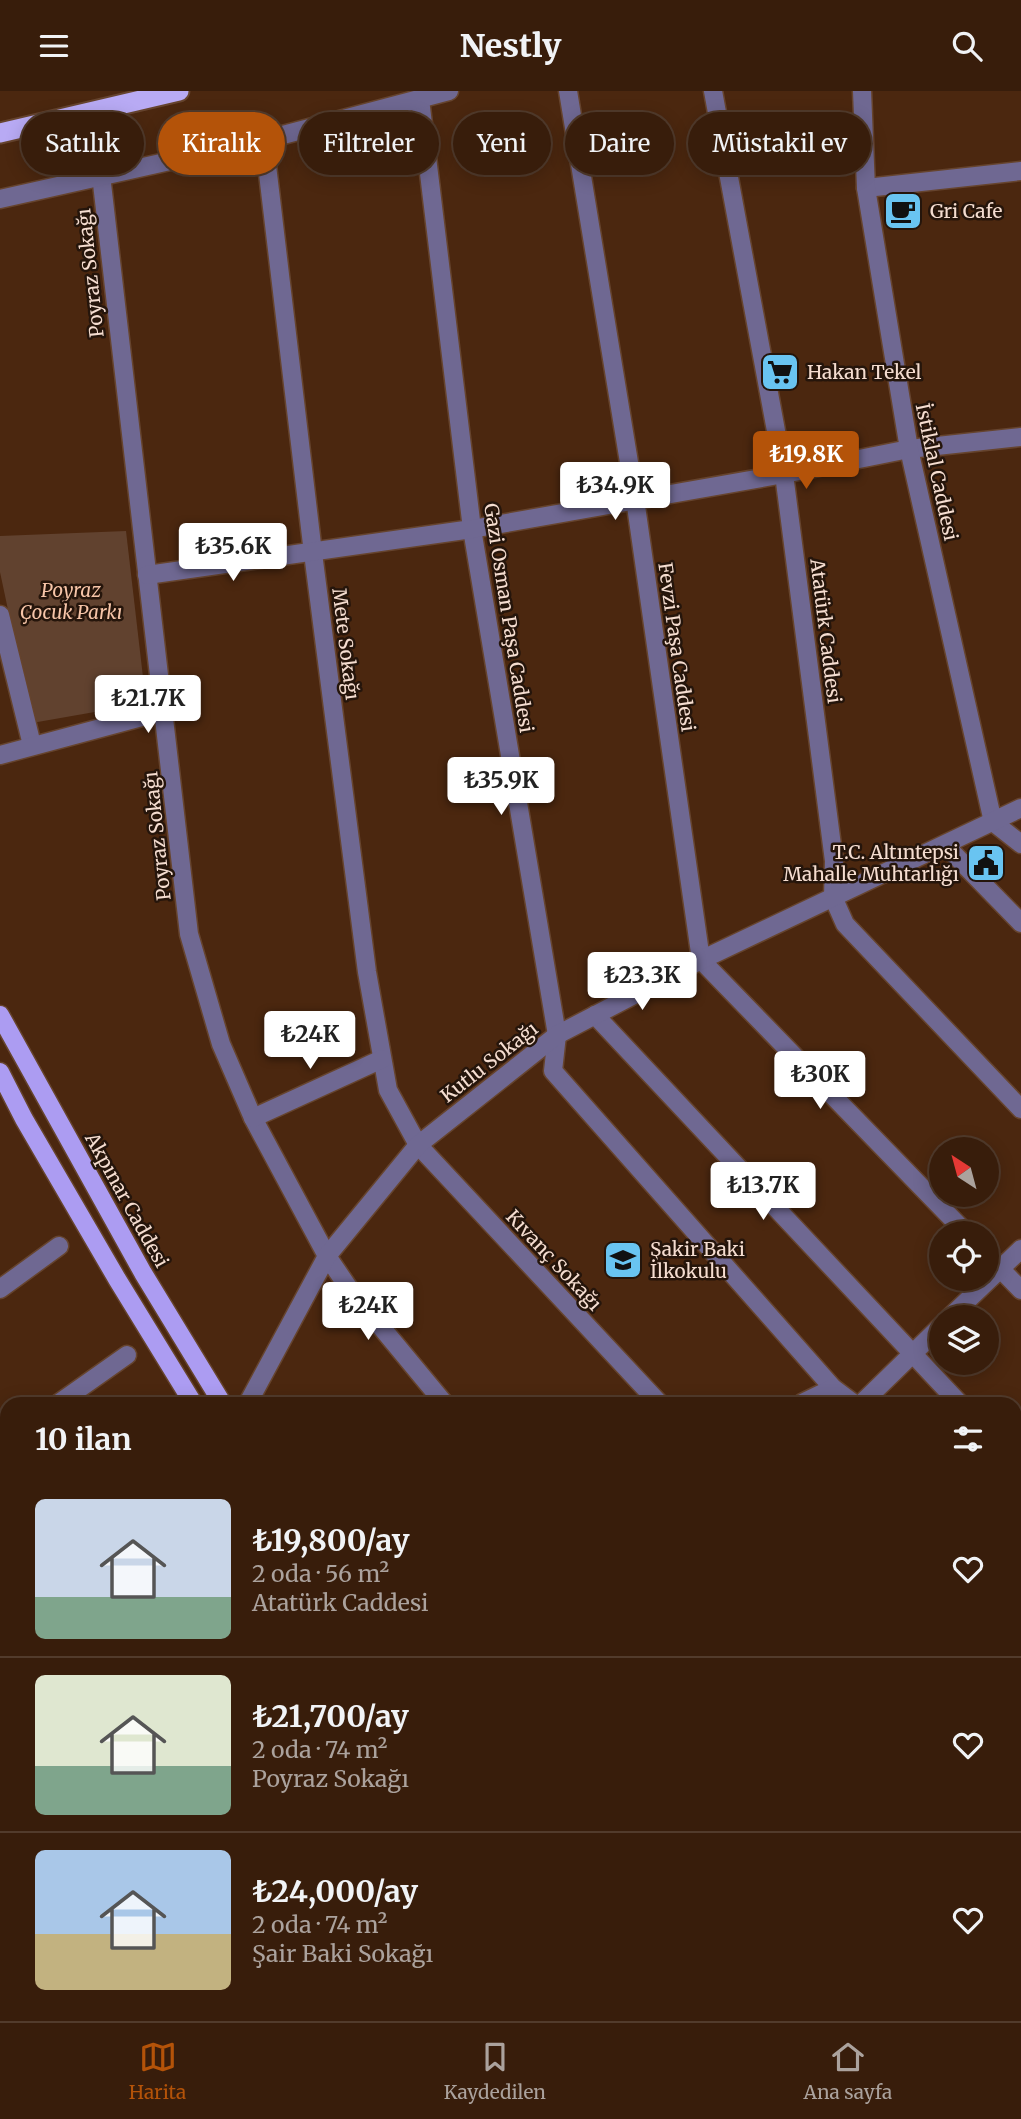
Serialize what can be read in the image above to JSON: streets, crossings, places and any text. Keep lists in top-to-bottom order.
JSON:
{
  "streets": {
    "main road": ["Akpınar Caddesi"],
    "street": [
      "Poyraz Sokağı",
      "İstiklal Caddesi",
      "Gazi Osman Paşa Caddesi",
      "Atatürk Caddesi",
      "Mete Sokağı",
      "Fevzi Paşa Caddesi",
      "Kutlu Sokağı",
      "Kıvanç Sokağı"
    ]
  },
  "crossings": [
    ["Poyraz Sokağı", "Kutlu Sokağı"],
    ["İstiklal Caddesi", "Kutlu Sokağı"],
    ["Gazi Osman Paşa Caddesi", "Kutlu Sokağı"],
    ["Atatürk Caddesi", "Kutlu Sokağı"],
    ["Mete Sokağı", "Kutlu Sokağı"],
    ["Mete Sokağı", "Kıvanç Sokağı"],
    ["Fevzi Paşa Caddesi", "Kutlu Sokağı"],
    ["Kutlu Sokağı", "Kıvanç Sokağı"]
  ],
  "parks": ["Poyraz Çocuk Parkı"],
  "places": {
    "cafe": ["Gri Cafe"],
    "supermarket": ["Hakan Tekel"],
    "public building": ["T.C. Altıntepsi Mahalle Muhtarlığı"],
    "school or university": ["Şakir Baki İlkokulu"]
  },
  "north": "top left",
  "page": {
    "header": "Nestly",
    "chip": [
      "Satılık",
      "Kiralık",
      "Filtreler",
      "Yeni",
      "Daire",
      "Müstakil ev"
    ],
    "price": [
      "₺19.8K",
      "₺34.9K",
      "₺35.6K",
      "₺21.7K",
      "₺35.9K",
      "₺23.3K",
      "₺24K",
      "₺30K",
      "₺13.7K",
      "₺24K"
    ],
    "heading": "10 ilan",
    "list": [
      {
        "name": "₺19,800/ay",
        "note": "2 oda · 56 m² · Atatürk Caddesi"
      },
      {
        "name": "₺21,700/ay",
        "note": "2 oda · 74 m² · Poyraz Sokağı"
      },
      {
        "name": "₺24,000/ay",
        "note": "2 oda · 74 m² · Şair Baki Sokağı"
      }
    ],
    "tabs": ["Harita", "Kaydedilen", "Ana sayfa"]
  }
}
